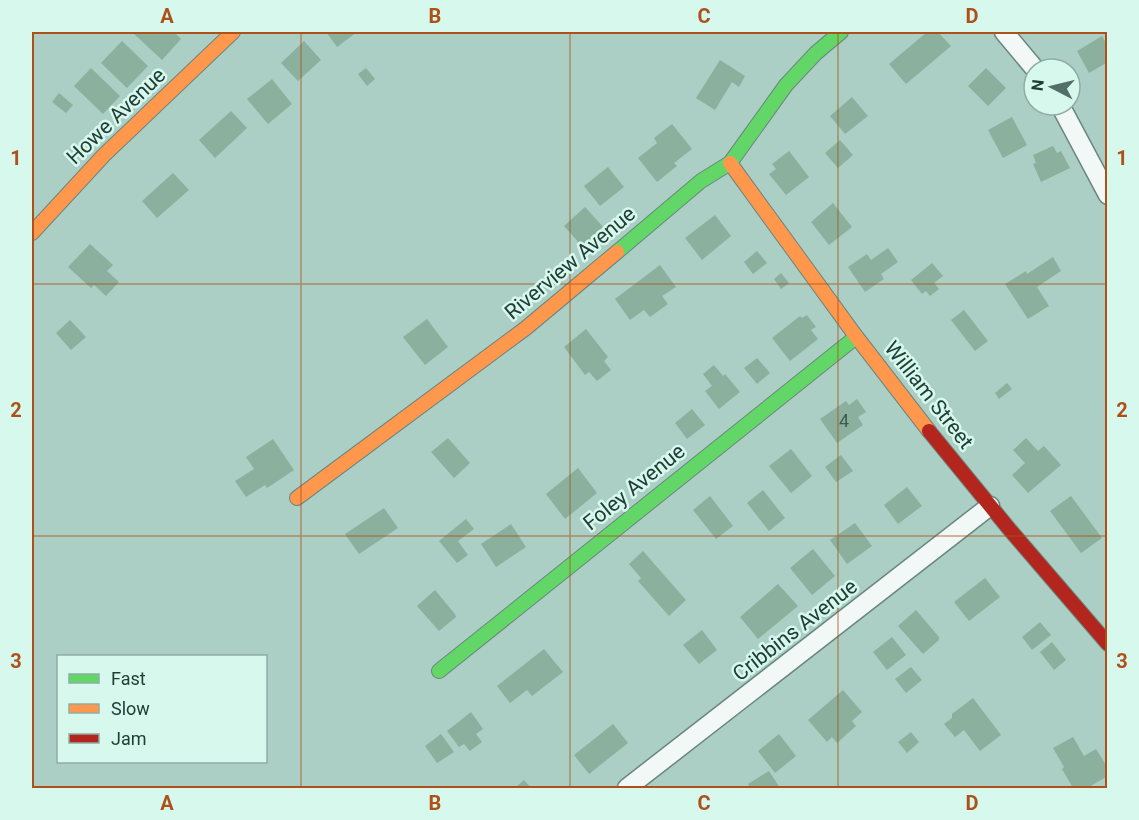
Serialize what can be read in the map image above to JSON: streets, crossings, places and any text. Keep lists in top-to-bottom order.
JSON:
{
  "streets": {
    "street": [
      "Howe Avenue",
      "Riverview Avenue",
      "William Street",
      "Foley Avenue",
      "Cribbins Avenue"
    ]
  },
  "crossings": [
    ["Riverview Avenue", "William Street"],
    ["William Street", "Foley Avenue"],
    ["William Street", "Cribbins Avenue"]
  ],
  "house_numbers": ["4"],
  "legend": ["Fast", "Slow", "Jam"],
  "north": "left",
  "grid": {
    "columns": [
      "A",
      "B",
      "C",
      "D"
    ],
    "rows": ["1", "2", "3"]
  }
}
